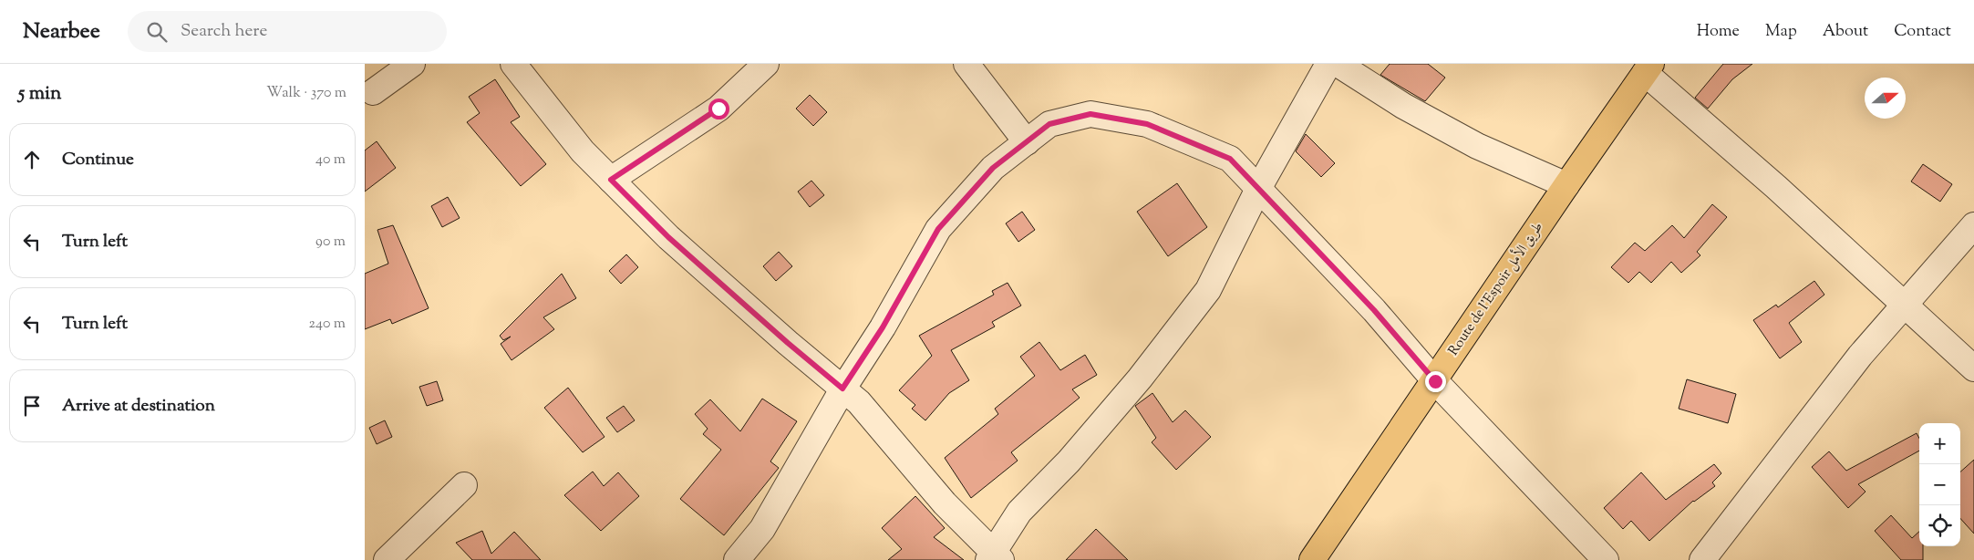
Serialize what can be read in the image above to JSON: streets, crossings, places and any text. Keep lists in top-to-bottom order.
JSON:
{
  "streets": {
    "highway": ["Route de l’Espoir طريق الأمل"]
  },
  "north": "right",
  "page": {
    "header": "Nearbee",
    "search": "Search here",
    "nav": [
      "Home",
      "Map",
      "About",
      "Contact"
    ],
    "heading": ["5 min", "Walk · 370 m"],
    "list": [
      ["Continue", "40 m"],
      ["Turn left", "90 m"],
      ["Turn left", "240 m"],
      "Arrive at destination"
    ],
    "map_buttons": ["+", "−"]
  }
}
